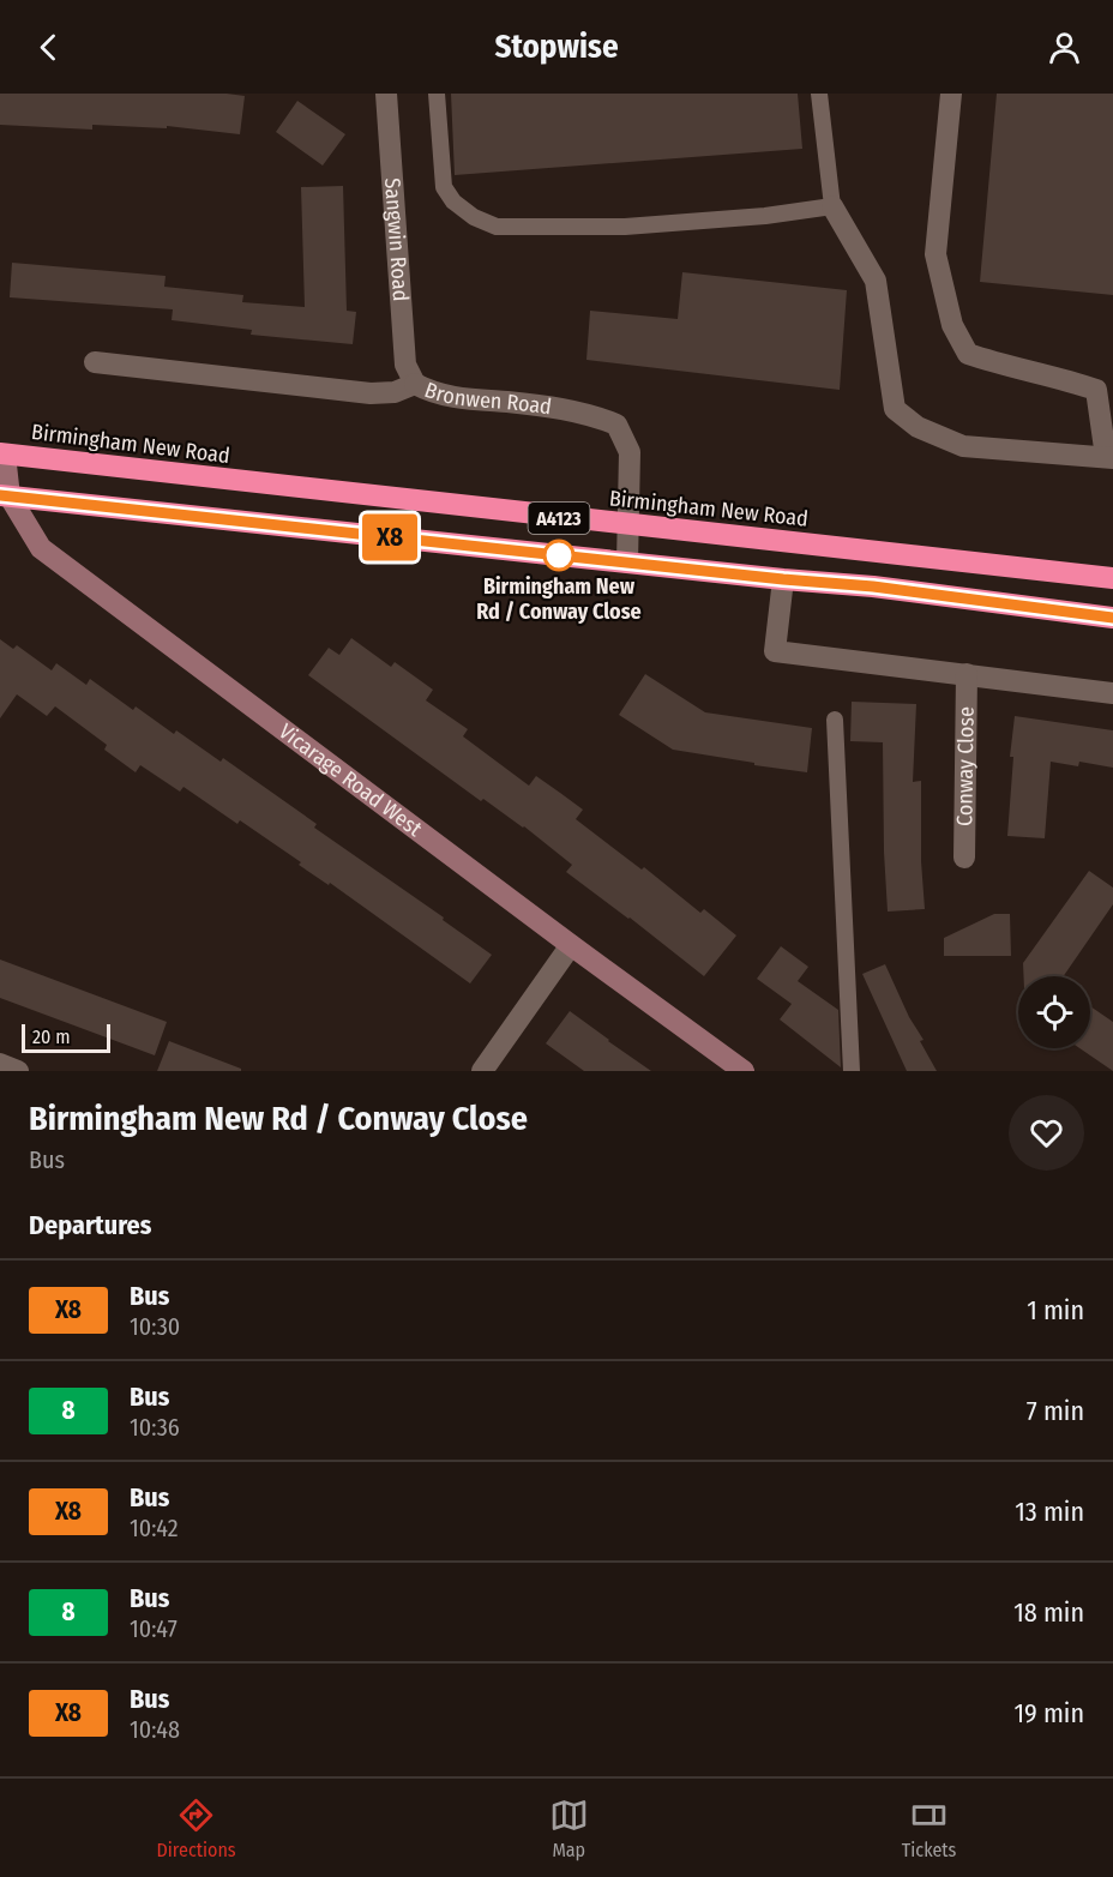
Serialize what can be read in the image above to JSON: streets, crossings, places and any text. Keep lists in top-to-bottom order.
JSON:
{
  "streets": {
    "highway": ["Birmingham New Road", "A4123"],
    "main road": ["Vicarage Road West"],
    "street": ["Sangwin Road", "Bronwen Road", "Conway Close"]
  },
  "crossings": [
    ["Sangwin Road", "Bronwen Road"],
    ["Bronwen Road", "Birmingham New Road"],
    ["Bronwen Road", "A4123"],
    ["Birmingham New Road", "Vicarage Road West"],
    ["A4123", "Vicarage Road West"]
  ],
  "places": ["Birmingham New Rd / Conway Close"],
  "lines": ["bus line X8"],
  "scale_bar": "20 m",
  "page": {
    "header": "Stopwise",
    "on_map": "X8",
    "scale": "20 m",
    "heading": [
      ["Birmingham New Rd / Conway Close", "Bus"],
      "Departures"
    ],
    "list": [
      {
        "mark": "X8",
        "name": "Bus",
        "note": "10:30",
        "value": "1 min"
      },
      {
        "mark": "8",
        "name": "Bus",
        "note": "10:36",
        "value": "7 min"
      },
      {
        "mark": "X8",
        "name": "Bus",
        "note": "10:42",
        "value": "13 min"
      },
      {
        "mark": "8",
        "name": "Bus",
        "note": "10:47",
        "value": "18 min"
      },
      {
        "mark": "X8",
        "name": "Bus",
        "note": "10:48",
        "value": "19 min"
      }
    ],
    "tabs": ["Directions", "Map", "Tickets"]
  }
}
